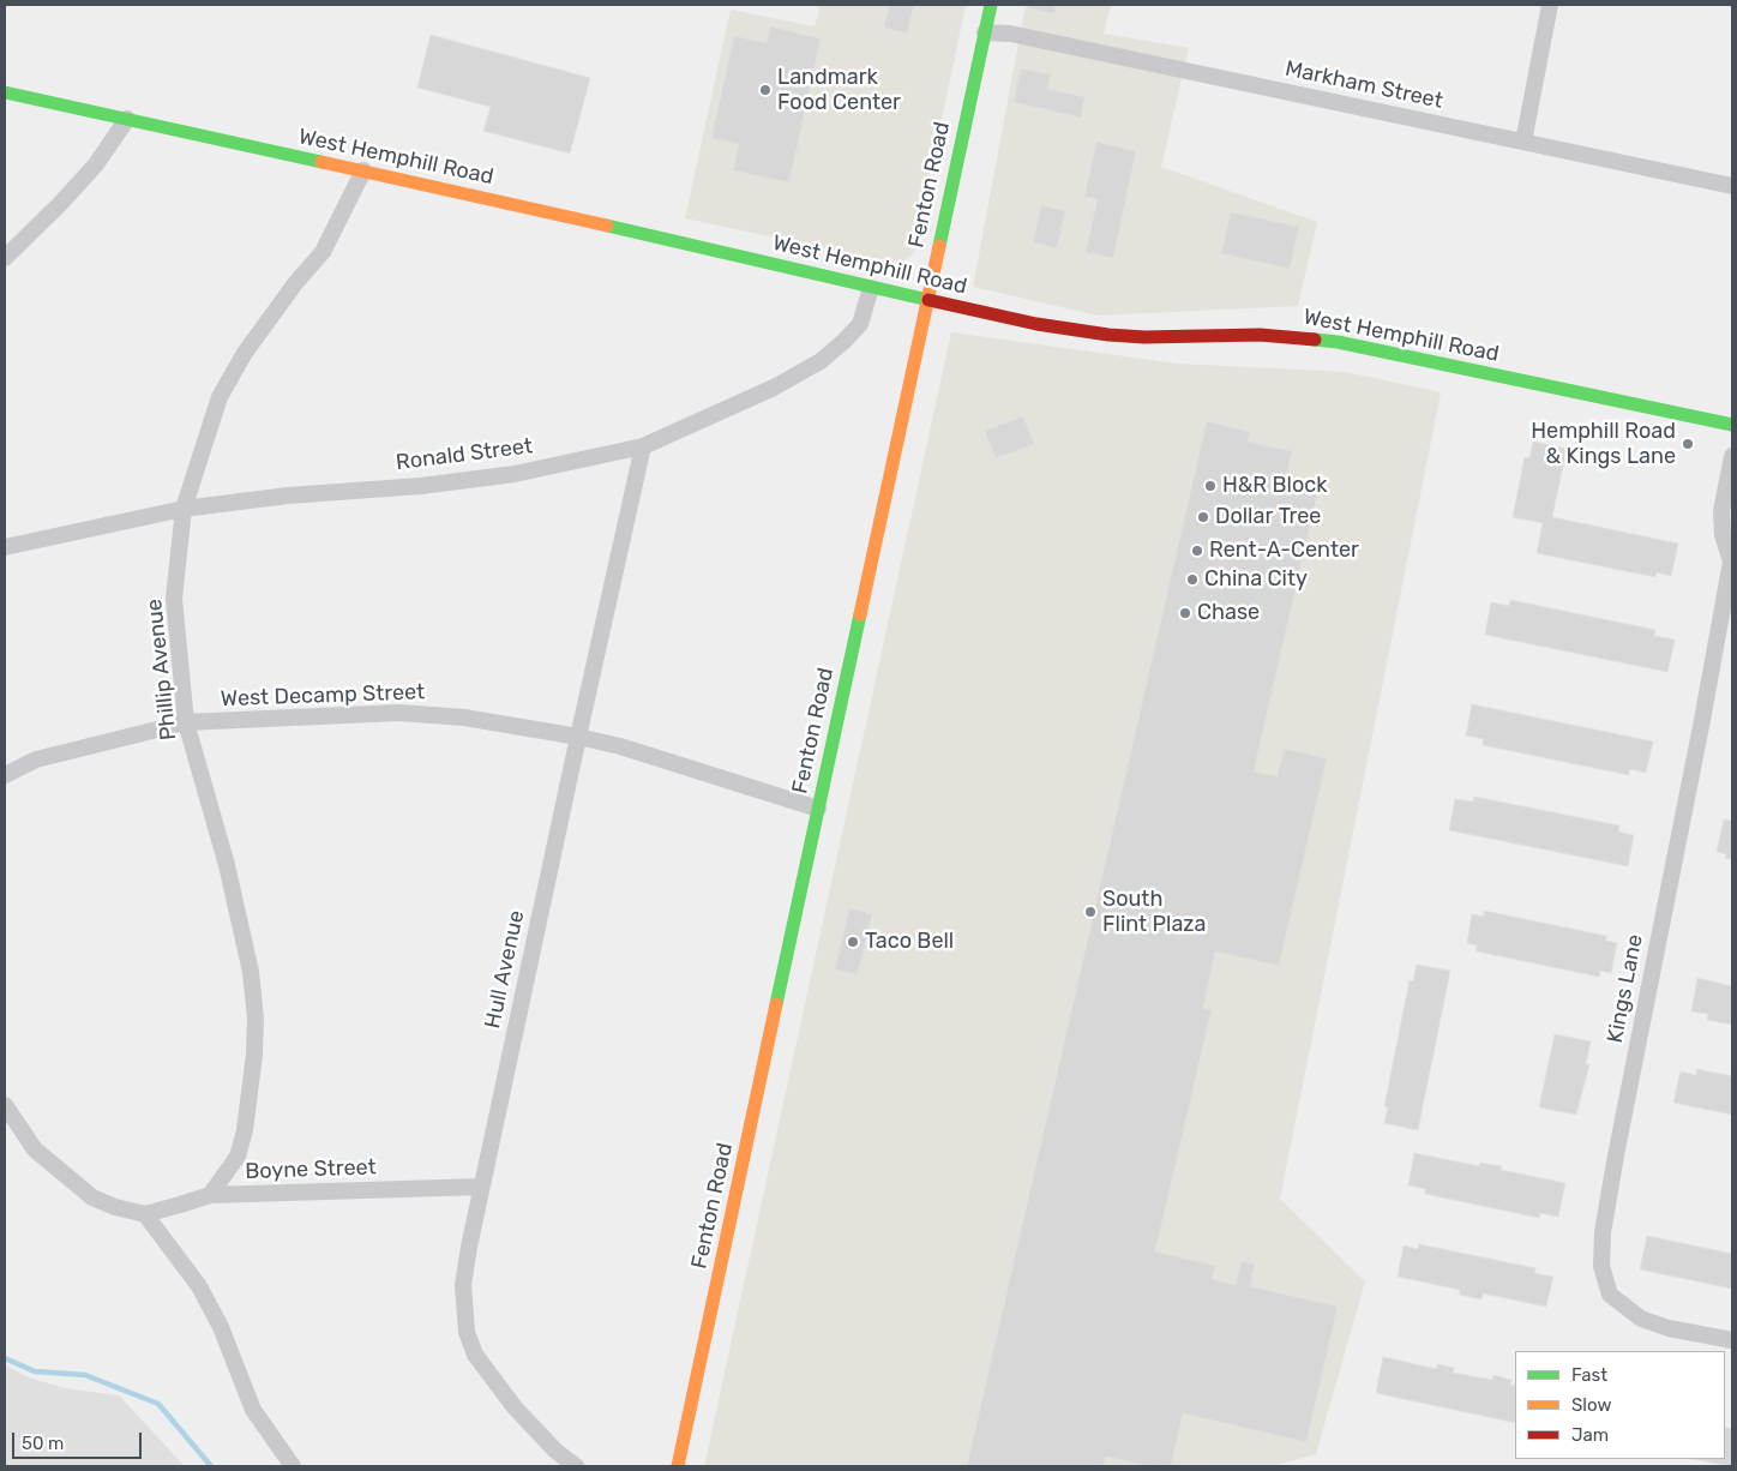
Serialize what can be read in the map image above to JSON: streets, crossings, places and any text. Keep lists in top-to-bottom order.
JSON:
{
  "streets": {
    "street": [
      "Markham Street",
      "West Hemphill Road",
      "Fenton Road",
      "Ronald Street",
      "Phillip Avenue",
      "West Decamp Street",
      "Hull Avenue",
      "Kings Lane",
      "Boyne Street"
    ]
  },
  "crossings": [
    ["Markham Street", "Fenton Road"],
    ["West Hemphill Road", "Fenton Road"],
    ["West Hemphill Road", "Ronald Street"],
    ["West Hemphill Road", "Phillip Avenue"],
    ["Fenton Road", "West Decamp Street"],
    ["Ronald Street", "Phillip Avenue"],
    ["Ronald Street", "Hull Avenue"],
    ["Phillip Avenue", "West Decamp Street"],
    ["Phillip Avenue", "Boyne Street"],
    ["West Decamp Street", "Hull Avenue"],
    ["Hull Avenue", "Boyne Street"]
  ],
  "places": [
    "Landmark Food Center",
    "Hemphill Road & Kings Lane",
    "H&R Block",
    "Dollar Tree",
    "Rent-A-Center",
    "China City",
    "Chase",
    "South Flint Plaza",
    "Taco Bell"
  ],
  "legend": ["Fast", "Slow", "Jam"],
  "scale_bar": "50 m"
}
